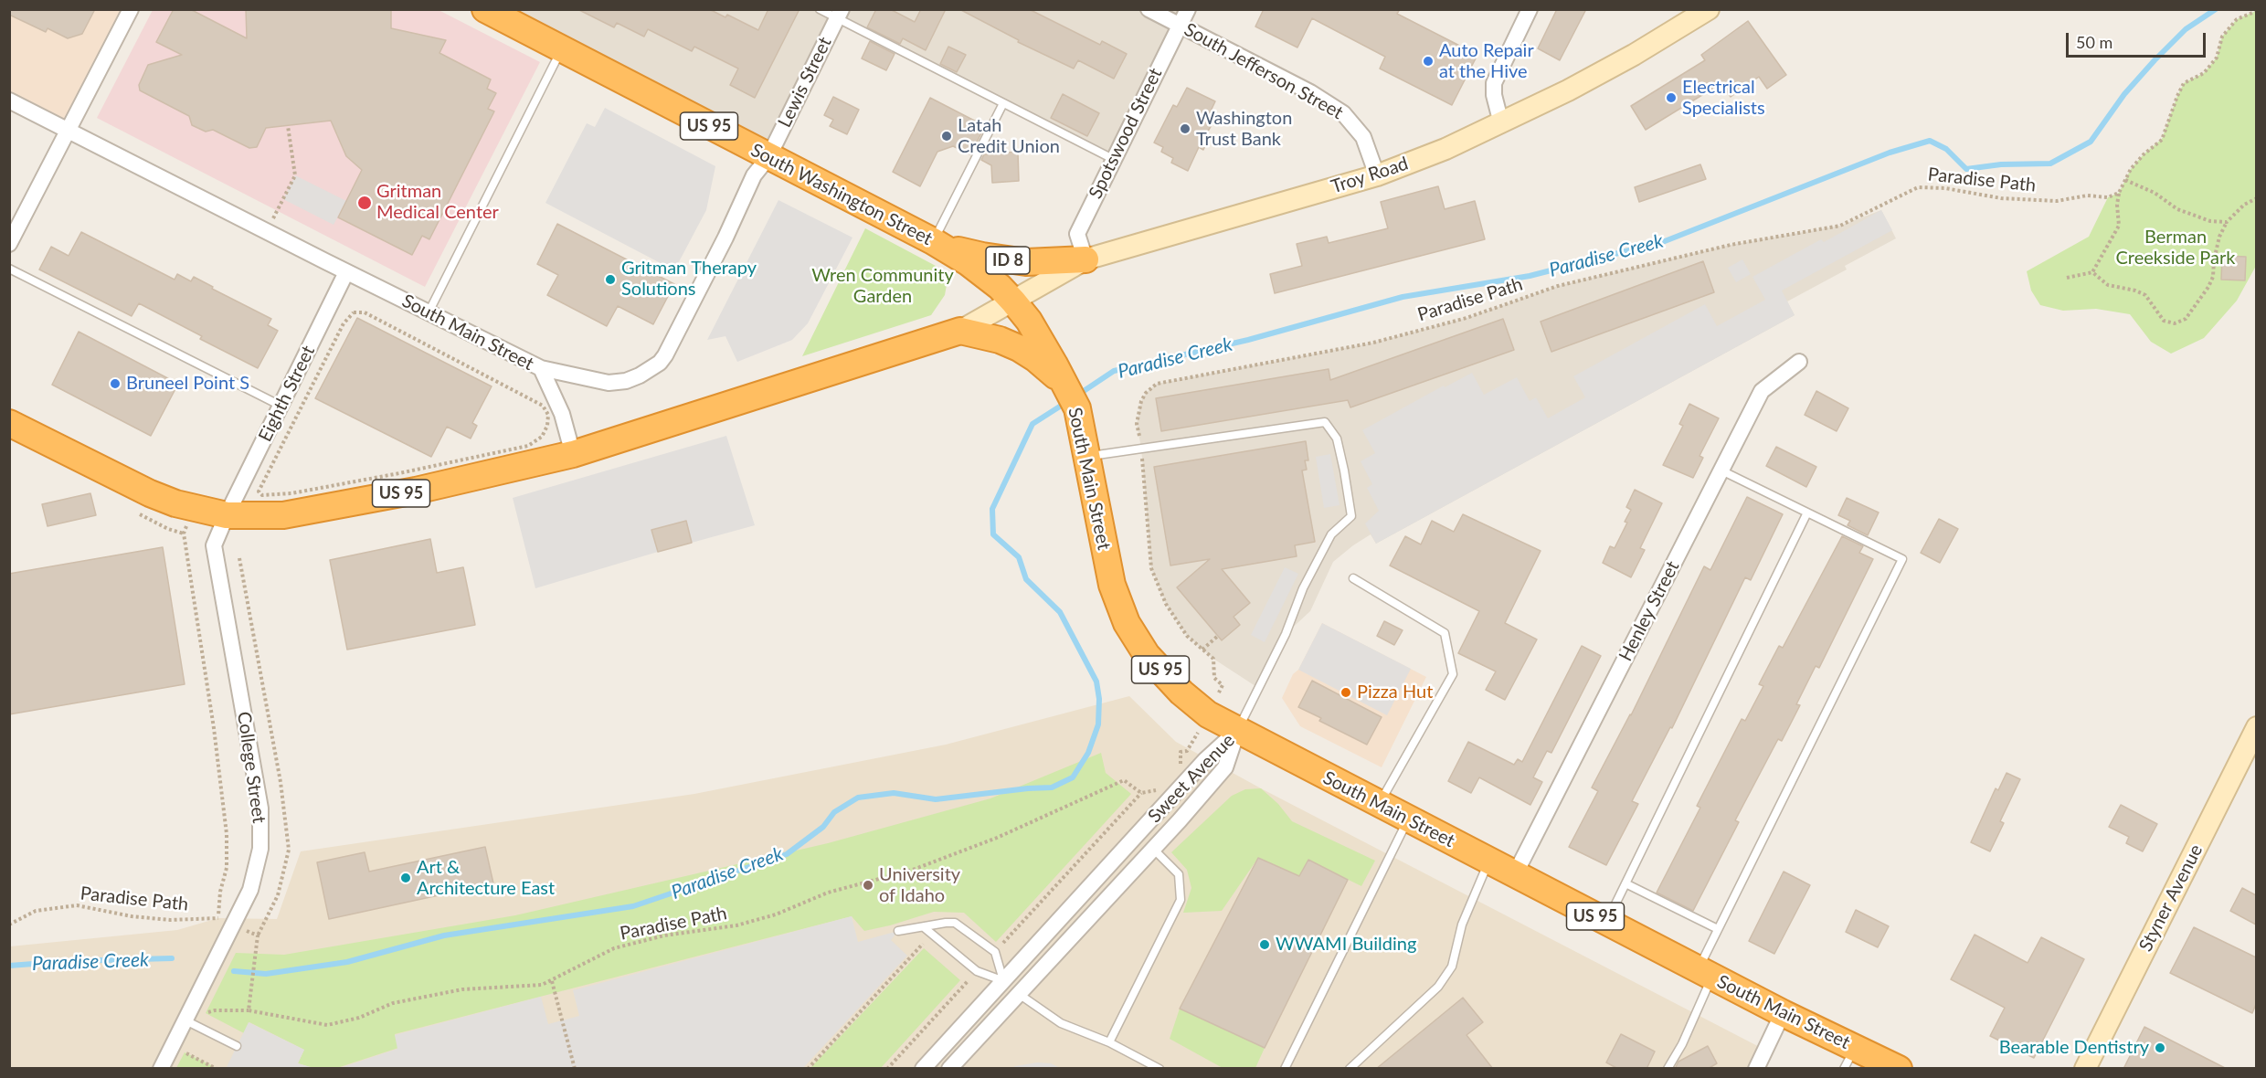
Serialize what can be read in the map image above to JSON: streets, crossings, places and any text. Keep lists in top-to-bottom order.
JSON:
{
  "streets": {
    "highway": [
      "US 95",
      "South Washington Street",
      "ID 8",
      "South Main Street"
    ],
    "main road": ["Troy Road", "Styner Avenue"],
    "street": [
      "South Jefferson Street",
      "Lewis Street",
      "Spotswood Street",
      "Eighth Street",
      "Henley Street",
      "College Street",
      "Sweet Avenue"
    ],
    "path": ["Paradise Path"]
  },
  "crossings": [
    ["South Jefferson Street", "Spotswood Street"],
    ["South Jefferson Street", "Troy Road"],
    ["Lewis Street", "South Washington Street"],
    ["Lewis Street", "South Main Street"],
    ["US 95", "South Main Street"],
    ["US 95", "Eighth Street"],
    ["US 95", "College Street"],
    ["Spotswood Street", "Troy Road"],
    ["Spotswood Street", "ID 8"],
    ["Troy Road", "South Washington Street"],
    ["Troy Road", "ID 8"],
    ["Troy Road", "South Main Street"],
    ["Paradise Path", "South Main Street"],
    ["South Washington Street", "ID 8"],
    ["South Washington Street", "South Main Street"],
    ["South Main Street", "Eighth Street"],
    ["South Main Street", "Henley Street"],
    ["South Main Street", "Sweet Avenue"],
    ["Eighth Street", "College Street"]
  ],
  "water": ["Paradise Creek"],
  "parks": ["Berman Creekside Park", "Wren Community Garden"],
  "places": [
    "Auto Repair at the Hive",
    "Electrical Specialists",
    "Washington Trust Bank",
    "Latah Credit Union",
    "Gritman Medical Center",
    "Gritman Therapy Solutions",
    "Bruneel Point S",
    "Pizza Hut",
    "Art & Architecture East",
    "University of Idaho",
    "WWAMI Building",
    "Bearable Dentistry"
  ],
  "scale_bar": "50 m"
}
